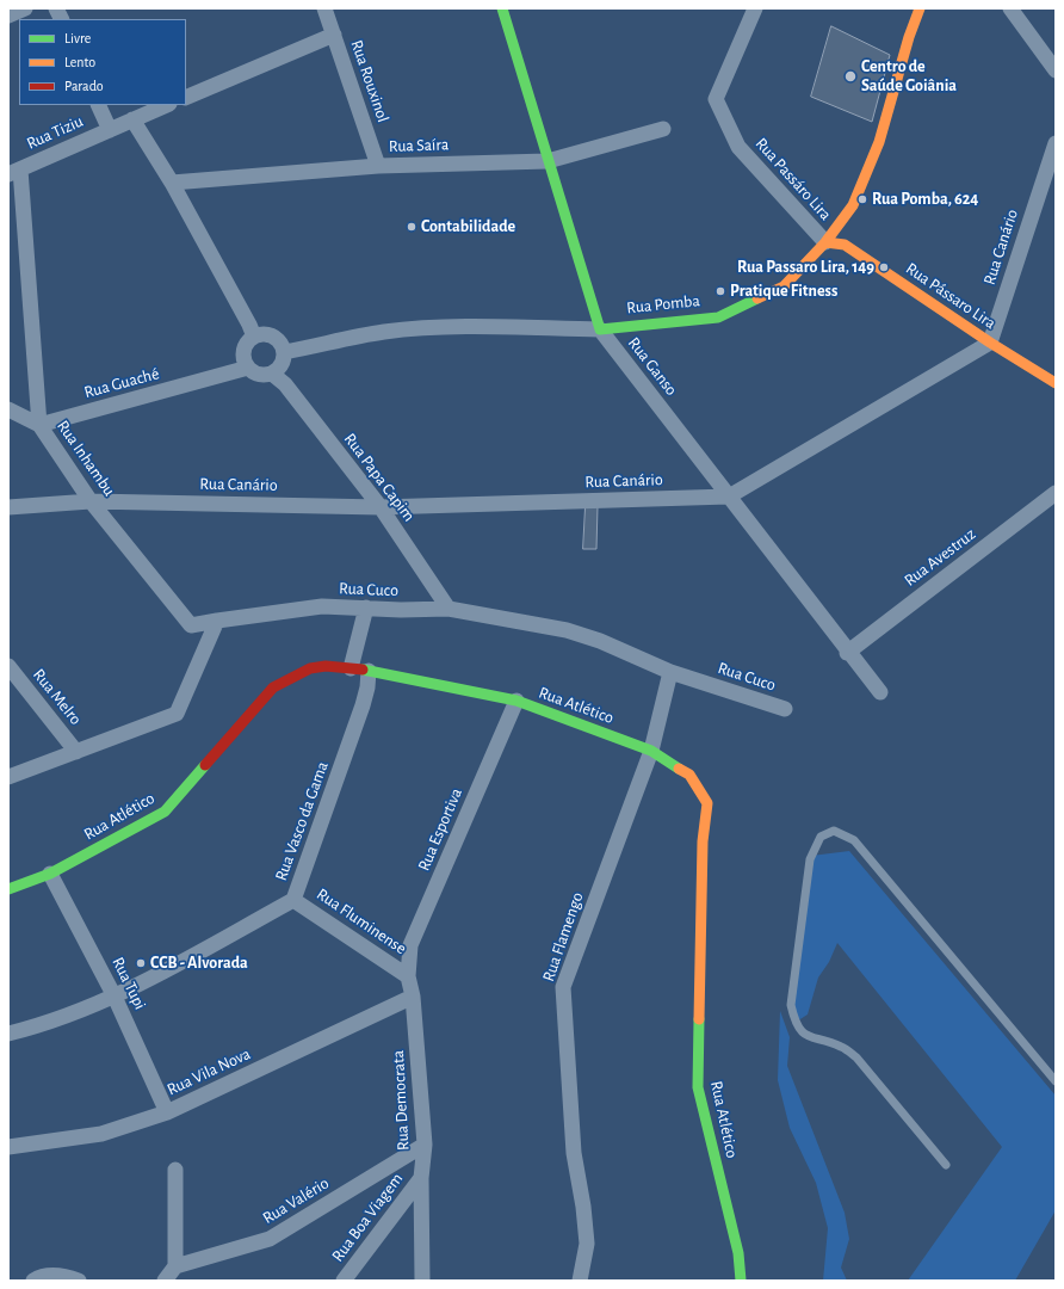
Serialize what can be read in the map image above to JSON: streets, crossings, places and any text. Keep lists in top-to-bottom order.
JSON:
{
  "streets": {
    "street": [
      "Rua Rouxinol",
      "Rua Tiziu",
      "Rua Saíra",
      "Rua Passáro Lira",
      "Rua Canário",
      "Rua Pássaro Lira",
      "Rua Pomba",
      "Rua Ganso",
      "Rua Guaché",
      "Rua Inhambu",
      "Rua Papa Capim",
      "Rua Avestruz",
      "Rua Cuco",
      "Rua Melro",
      "Rua Atlético",
      "Rua Vasco da Gama",
      "Rua Esportiva",
      "Rua Fluminense",
      "Rua Flamengo",
      "Rua Tupi",
      "Rua Vila Nova",
      "Rua Democrata",
      "Rua Valério",
      "Rua Boa Viagem"
    ]
  },
  "crossings": [
    ["Rua Rouxinol", "Rua Saíra"],
    ["Rua Tiziu", "Rua Inhambu"],
    ["Rua Saíra", "Rua Ganso"],
    ["Rua Passáro Lira", "Rua Pássaro Lira"],
    ["Rua Passáro Lira", "Rua Pomba"],
    ["Rua Canário", "Rua Pássaro Lira"],
    ["Rua Canário", "Rua Ganso"],
    ["Rua Canário", "Rua Inhambu"],
    ["Rua Canário", "Rua Papa Capim"],
    ["Rua Pássaro Lira", "Rua Pomba"],
    ["Rua Pomba", "Rua Ganso"],
    ["Rua Pomba", "Rua Guaché"],
    ["Rua Pomba", "Rua Papa Capim"],
    ["Rua Ganso", "Rua Avestruz"],
    ["Rua Guaché", "Rua Inhambu"],
    ["Rua Guaché", "Rua Papa Capim"],
    ["Rua Inhambu", "Rua Cuco"],
    ["Rua Papa Capim", "Rua Cuco"],
    ["Rua Cuco", "Rua Flamengo"],
    ["Rua Atlético", "Rua Vasco da Gama"],
    ["Rua Atlético", "Rua Esportiva"],
    ["Rua Atlético", "Rua Flamengo"],
    ["Rua Atlético", "Rua Tupi"],
    ["Rua Vasco da Gama", "Rua Fluminense"],
    ["Rua Vasco da Gama", "Rua Tupi"],
    ["Rua Esportiva", "Rua Fluminense"],
    ["Rua Esportiva", "Rua Democrata"],
    ["Rua Fluminense", "Rua Democrata"],
    ["Rua Tupi", "Rua Vila Nova"],
    ["Rua Vila Nova", "Rua Democrata"],
    ["Rua Democrata", "Rua Valério"],
    ["Rua Democrata", "Rua Boa Viagem"]
  ],
  "places": [
    "Centro de Saúde Goiânia",
    "Rua Pomba, 624",
    "Contabilidade",
    "Rua Passaro Lira, 149",
    "Pratique Fitness",
    "CCB - Alvorada"
  ],
  "legend": ["Livre", "Lento", "Parado"]
}
